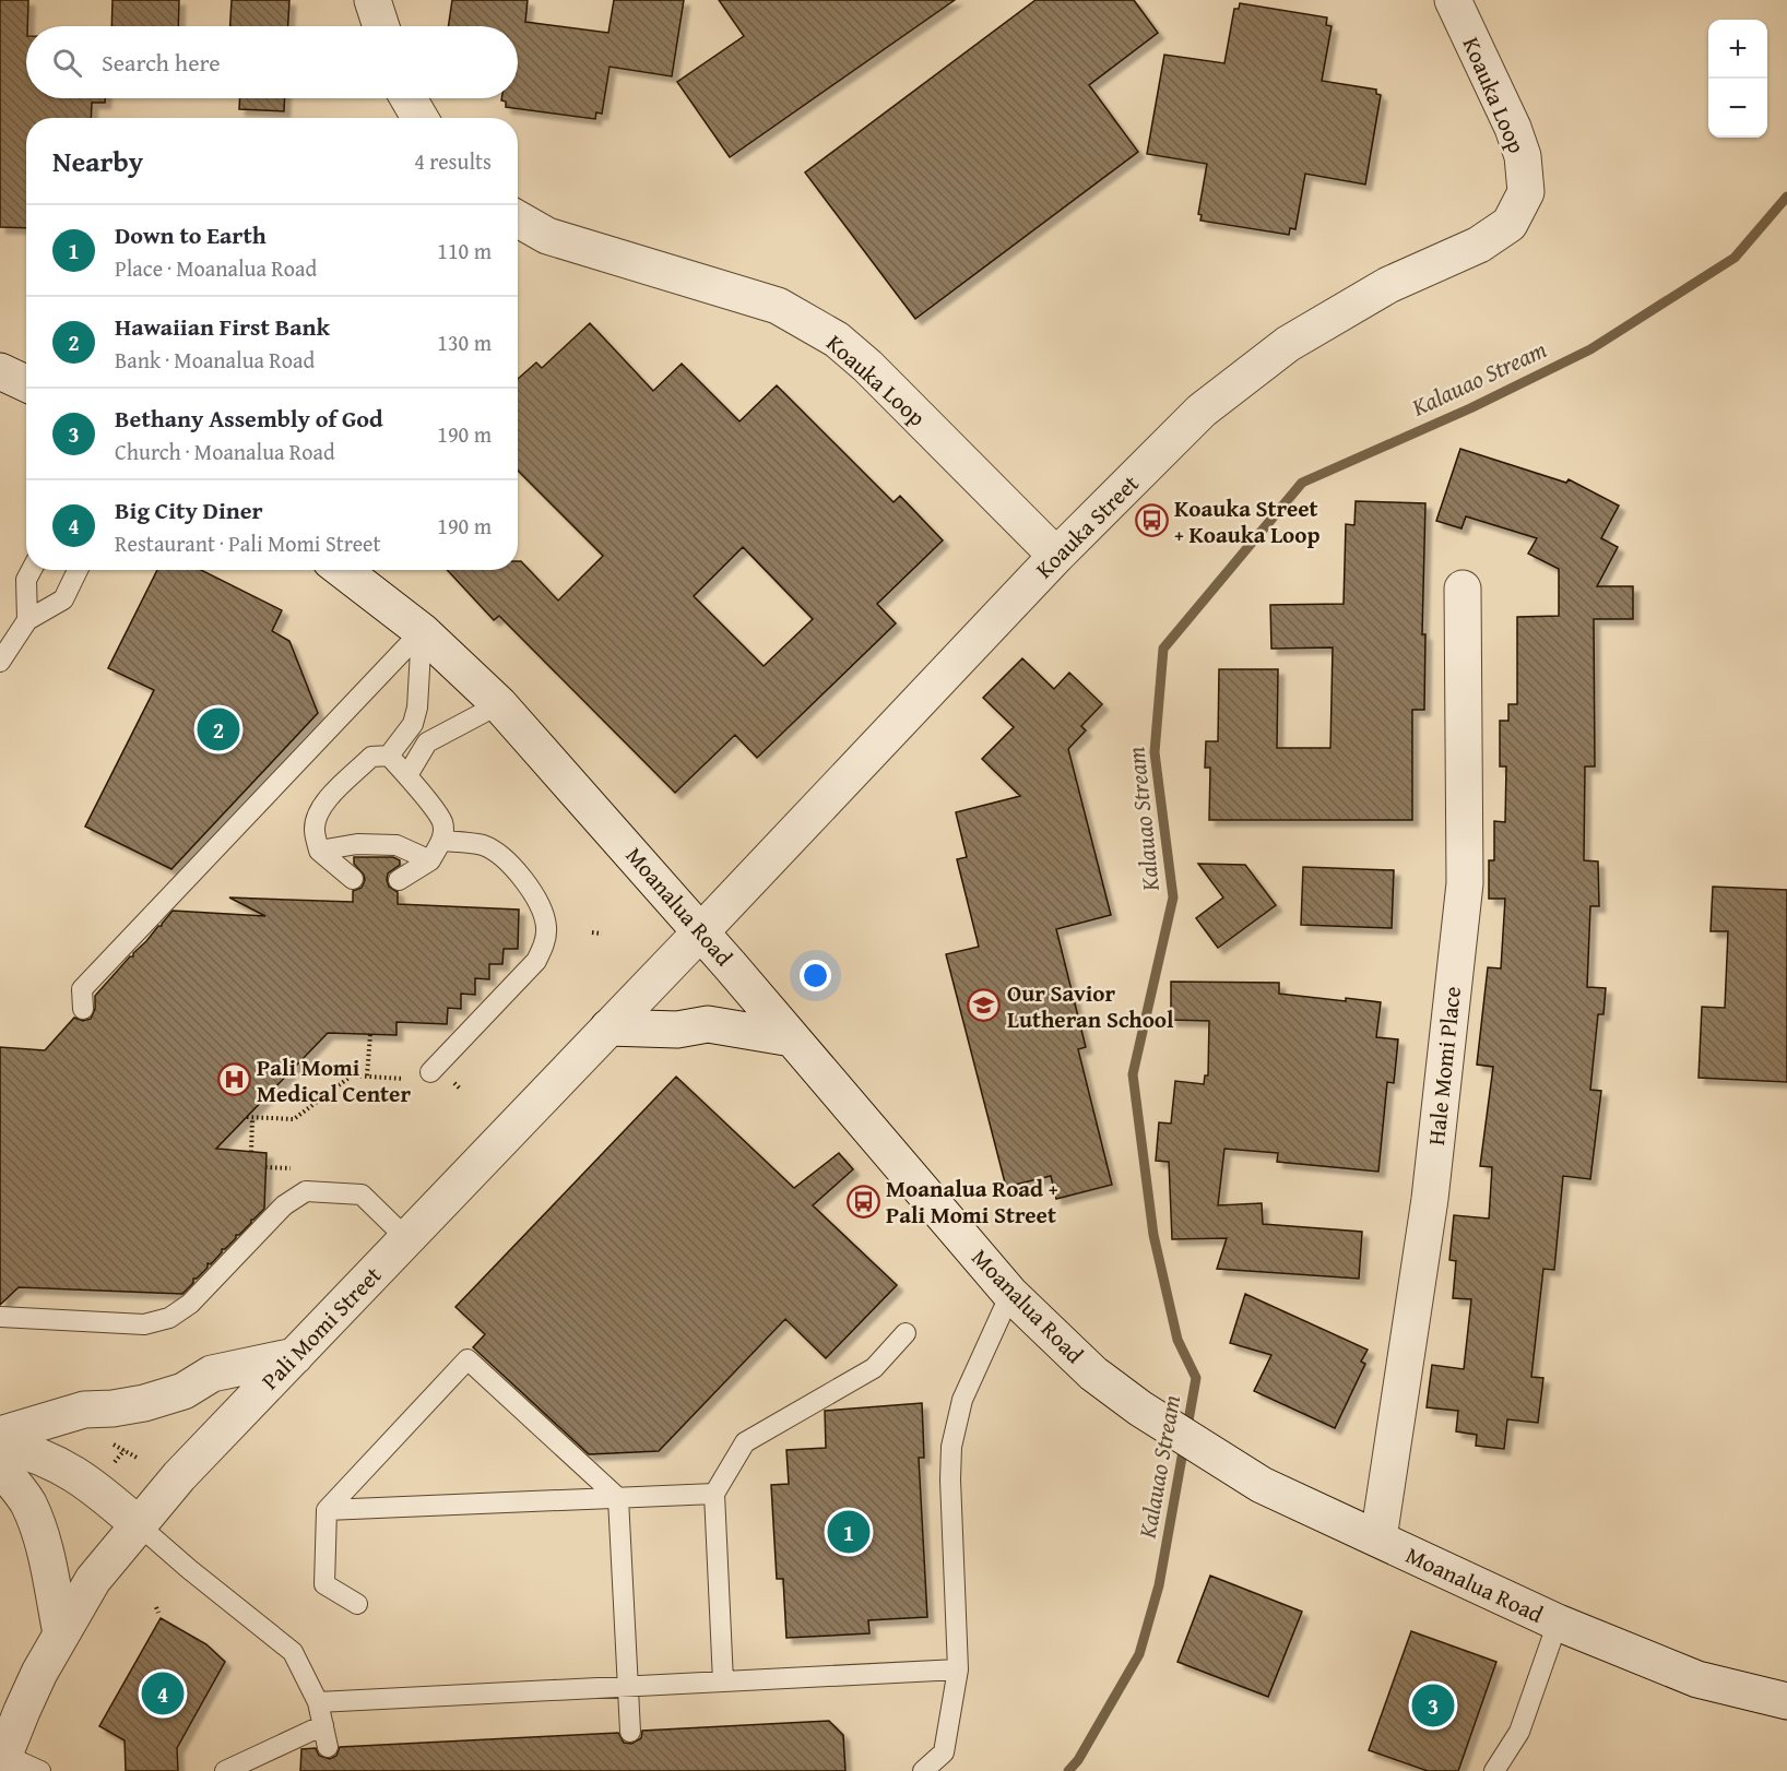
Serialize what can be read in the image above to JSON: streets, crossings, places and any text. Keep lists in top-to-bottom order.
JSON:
{
  "streets": {
    "street": [
      "Koauka Loop",
      "Koauka Street",
      "Moanalua Road",
      "Hale Momi Place",
      "Pali Momi Street"
    ]
  },
  "crossings": [
    ["Koauka Loop", "Koauka Street"],
    ["Koauka Street", "Moanalua Road"],
    ["Koauka Street", "Pali Momi Street"],
    ["Moanalua Road", "Hale Momi Place"],
    ["Moanalua Road", "Pali Momi Street"]
  ],
  "water": ["Kalauao Stream"],
  "places": {
    "bus stop": ["Koauka Street + Koauka Loop", "Moanalua Road + Pali Momi Street"],
    "school or university": ["Our Savior Lutheran School"],
    "hospital": ["Pali Momi Medical Center"]
  },
  "page": {
    "map_buttons": ["+", "−"],
    "search": "Search here",
    "heading": ["Nearby", "4 results"],
    "list": [
      {
        "mark": "1",
        "name": "Down to Earth",
        "note": "Place · Moanalua Road",
        "value": "110 m"
      },
      {
        "mark": "2",
        "name": "Hawaiian First Bank",
        "note": "Bank · Moanalua Road",
        "value": "130 m"
      },
      {
        "mark": "3",
        "name": "Bethany Assembly of God",
        "note": "Church · Moanalua Road",
        "value": "190 m"
      },
      {
        "mark": "4",
        "name": "Big City Diner",
        "note": "Restaurant · Pali Momi Street",
        "value": "190 m"
      }
    ],
    "pins": [
      "2",
      "1",
      "4",
      "3"
    ]
  }
}
